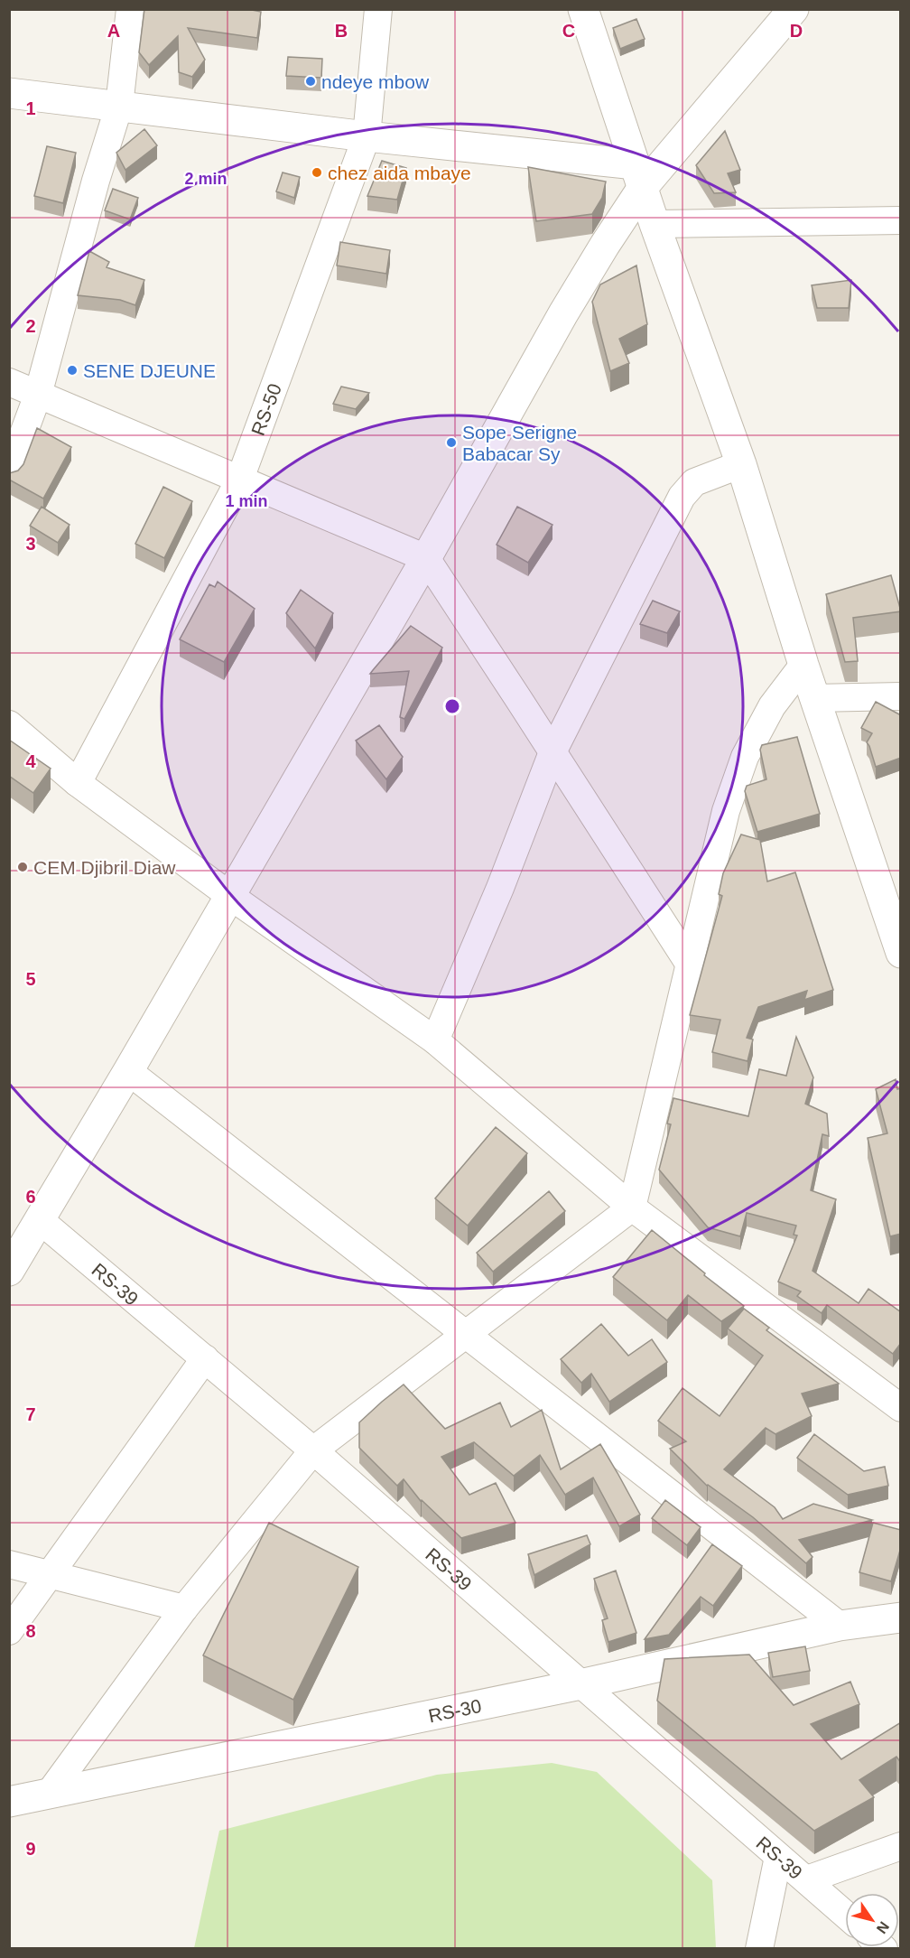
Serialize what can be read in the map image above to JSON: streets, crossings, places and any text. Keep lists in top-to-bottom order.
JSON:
{
  "streets": {
    "street": ["RS-50", "RS-39", "RS-30"]
  },
  "crossings": [
    ["RS-39", "RS-30"]
  ],
  "places": [
    "ndeye mbow",
    "chez aida mbaye",
    "SENE DJEUNE",
    "Sope Serigne Babacar Sy",
    "CEM Djibril Diaw"
  ],
  "north": "bottom right",
  "grid": {
    "columns": [
      "A",
      "B",
      "C",
      "D"
    ],
    "rows": [
      "1",
      "2",
      "3",
      "4",
      "5",
      "6",
      "7",
      "8",
      "9"
    ]
  },
  "rings": ["2 min", "1 min"]
}
